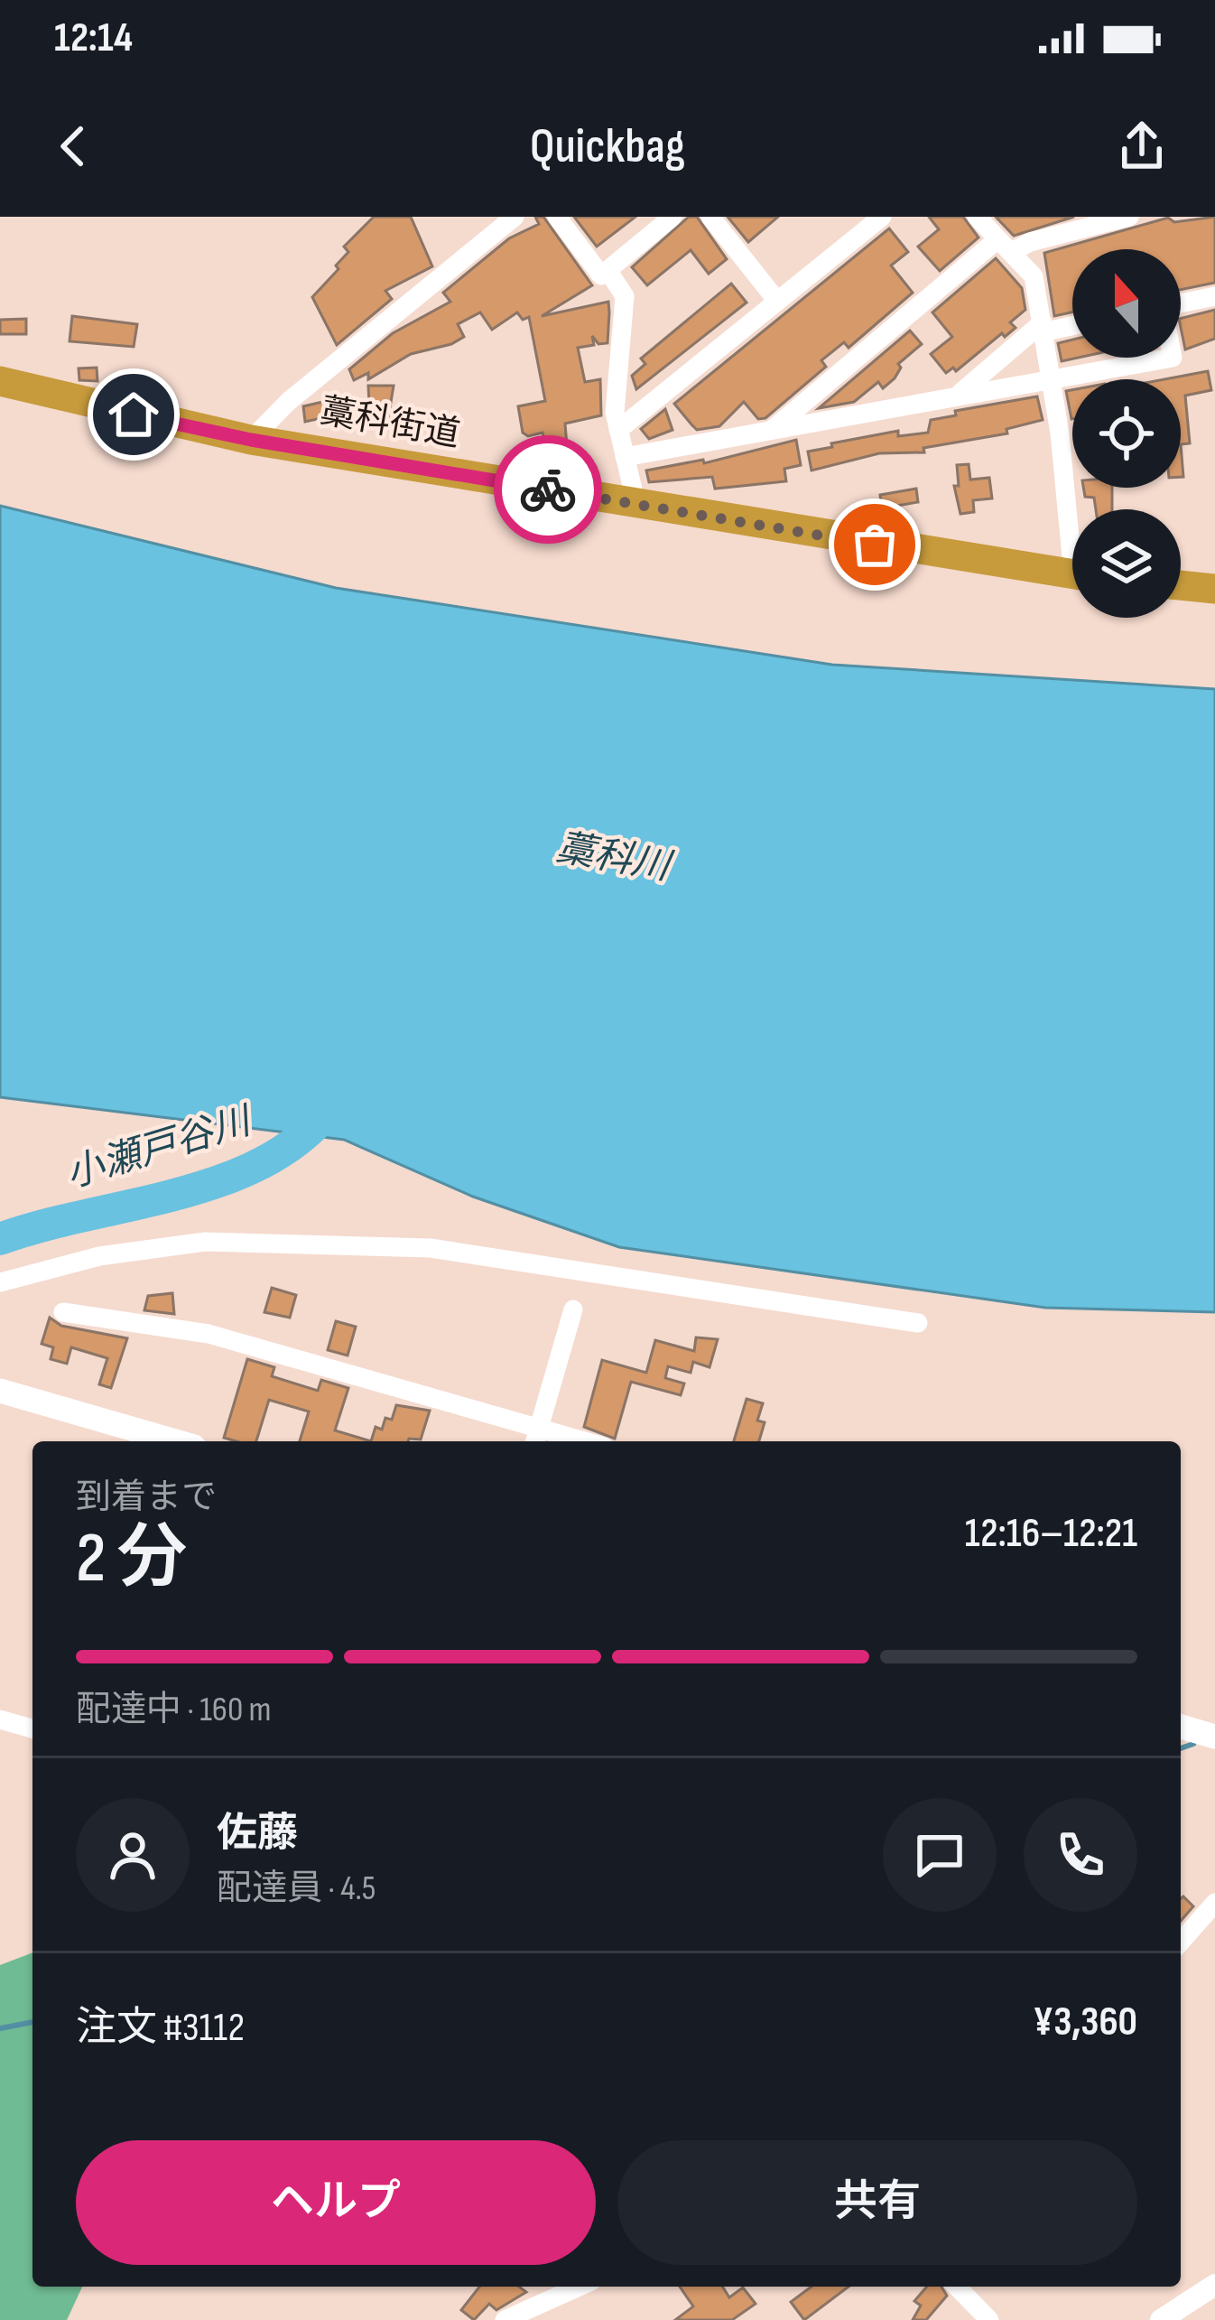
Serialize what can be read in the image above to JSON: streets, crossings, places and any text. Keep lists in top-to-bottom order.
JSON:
{
  "streets": {
    "highway": ["藁科街道"]
  },
  "water": ["藁科川", "小瀬戸谷川"],
  "north": "top",
  "page": {
    "status": "12:14",
    "header": "Quickbag",
    "heading": ["2 分", "到着まで", "12:16–12:21"],
    "panel": [
      "佐藤",
      "配達員 · 4.5",
      "注文 #3112",
      "¥3,360"
    ],
    "bar": "配達中 · 160 m",
    "buttons": ["ヘルプ", "共有"]
  }
}
